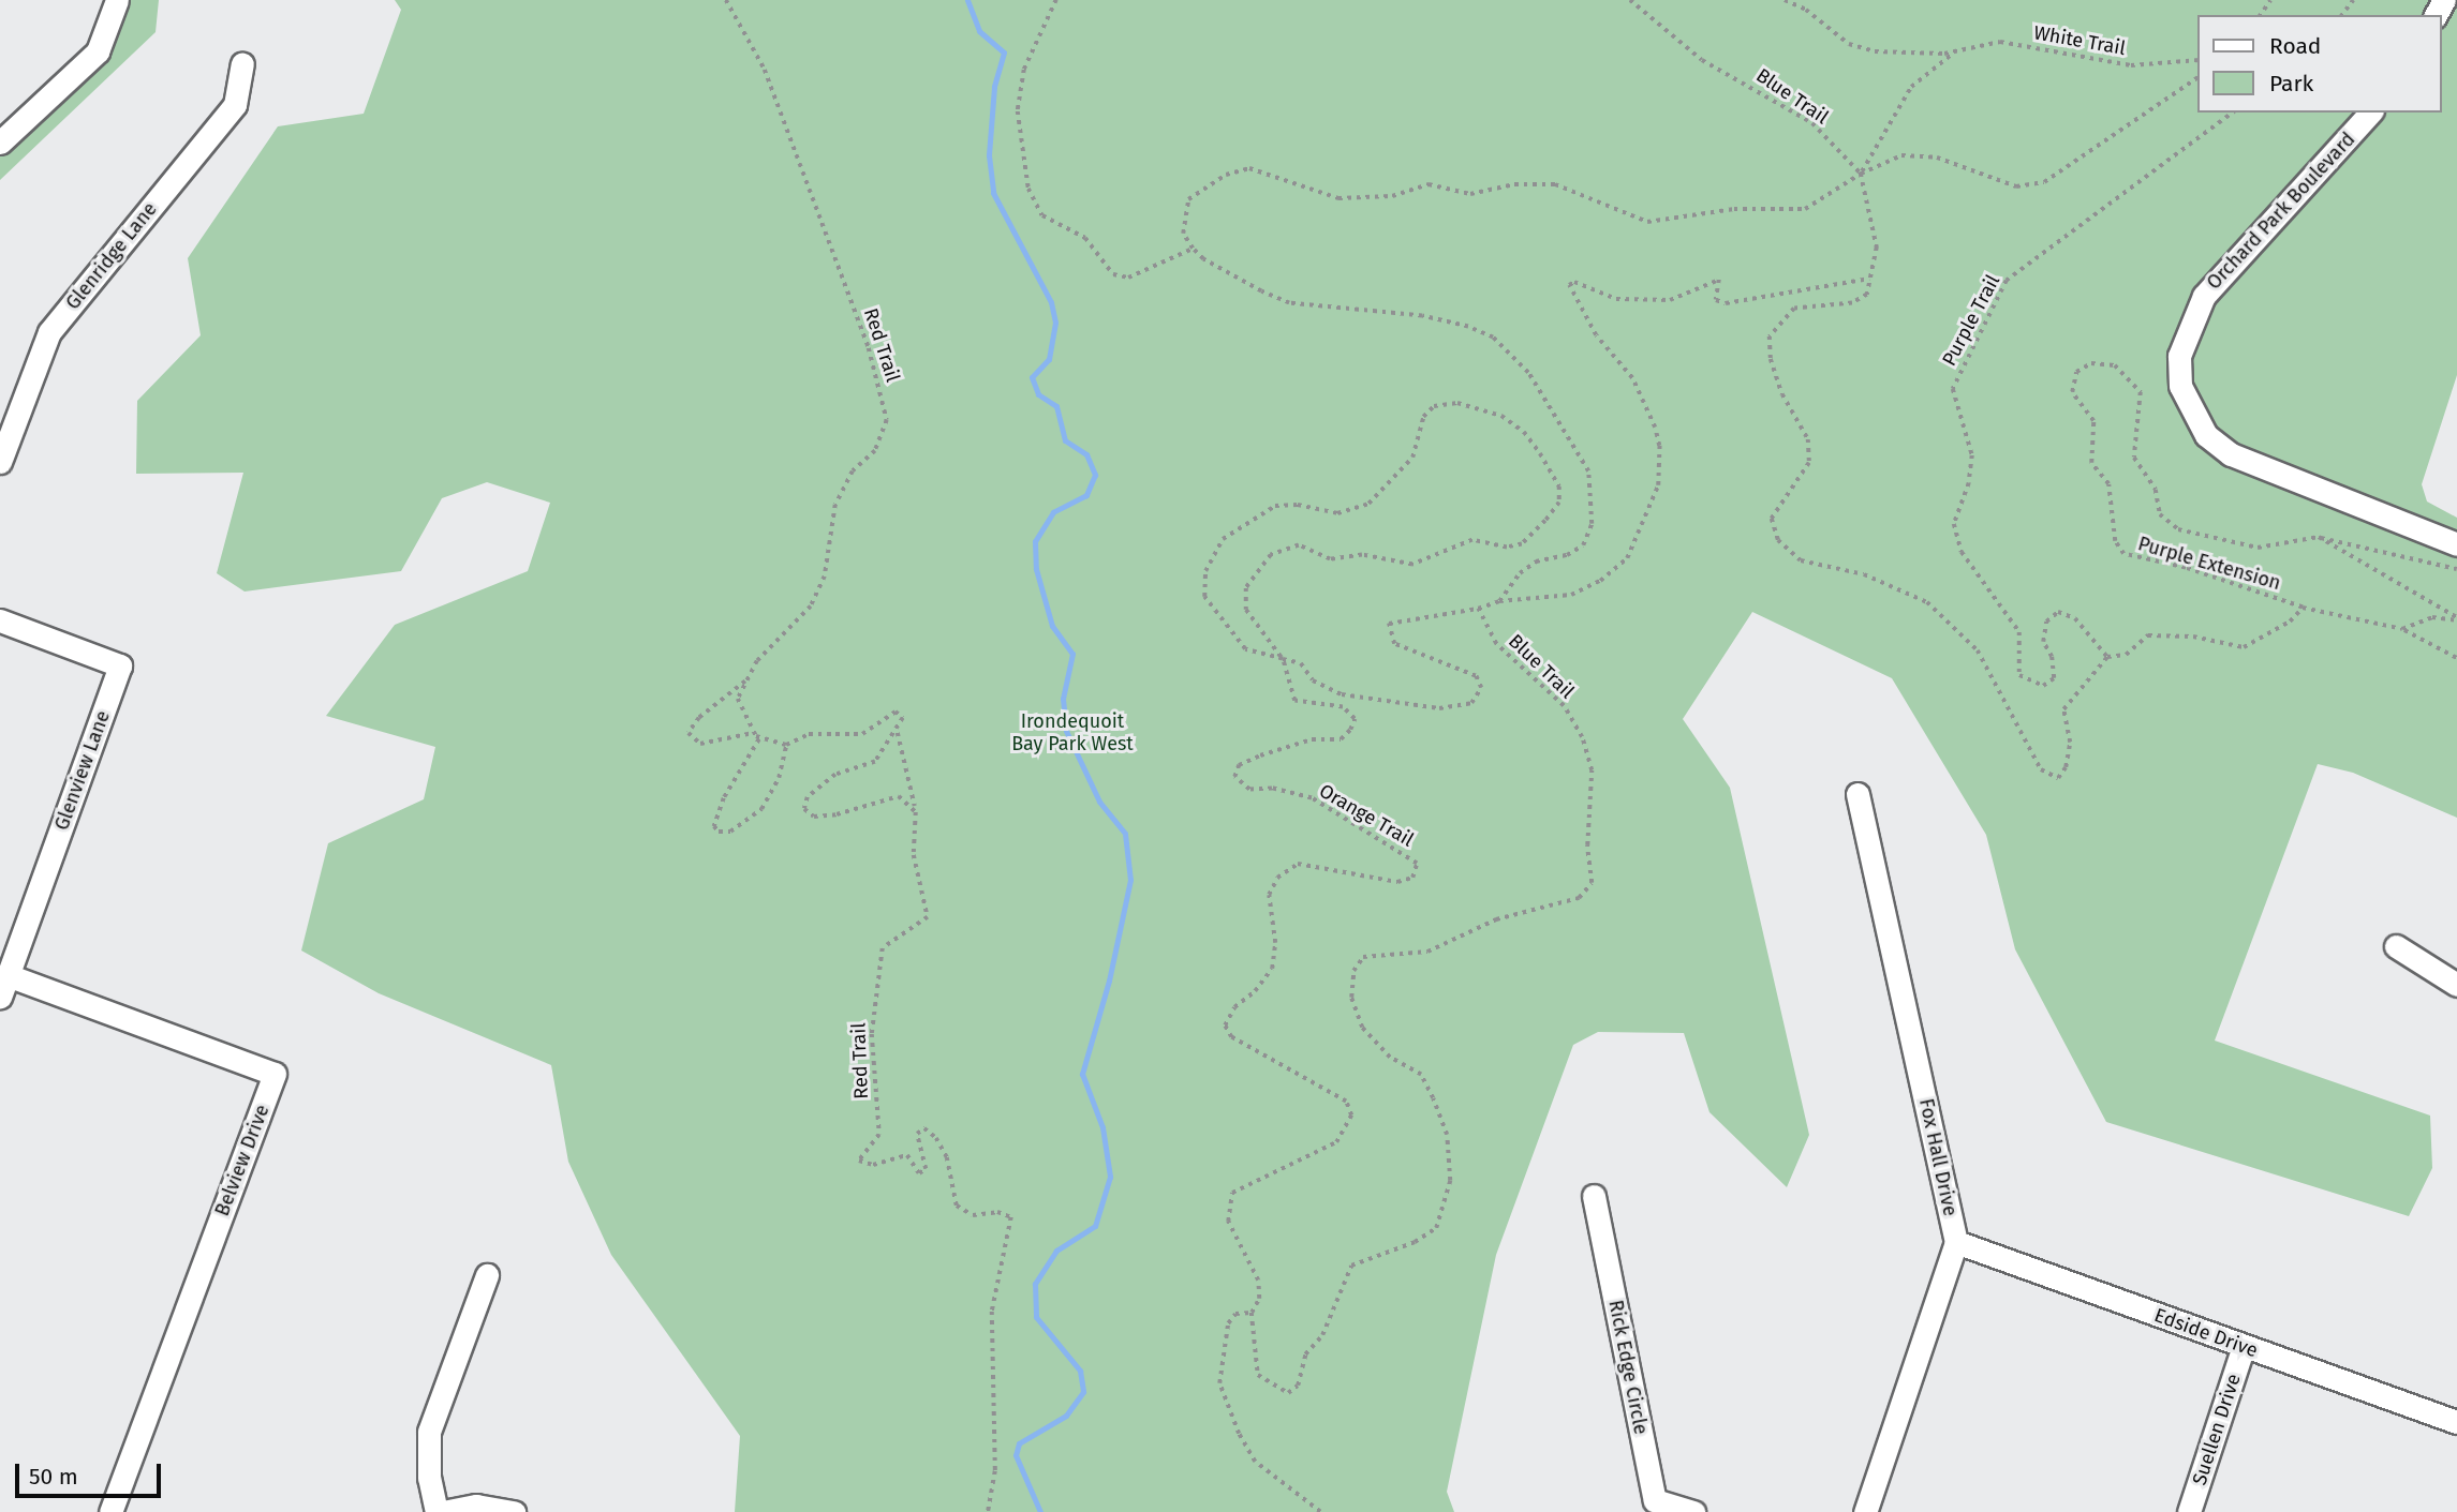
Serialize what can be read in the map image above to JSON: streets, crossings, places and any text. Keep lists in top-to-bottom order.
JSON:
{
  "streets": {
    "street": [
      "Orchard Park Boulevard",
      "Glenridge Lane",
      "Glenview Lane",
      "Fox Hall Drive",
      "Belview Drive",
      "Edside Drive",
      "Rick Edge Circle",
      "Suellen Drive"
    ],
    "path": [
      "White Trail",
      "Blue Trail",
      "Purple Trail",
      "Red Trail",
      "Purple Extension",
      "Orange Trail"
    ]
  },
  "crossings": [
    ["White Trail", "Blue Trail"],
    ["Blue Trail", "Orange Trail"],
    ["Glenview Lane", "Belview Drive"],
    ["Fox Hall Drive", "Edside Drive"],
    ["Edside Drive", "Suellen Drive"]
  ],
  "parks": ["Irondequoit Bay Park West"],
  "legend": ["Road", "Park"],
  "scale_bar": "50 m"
}
